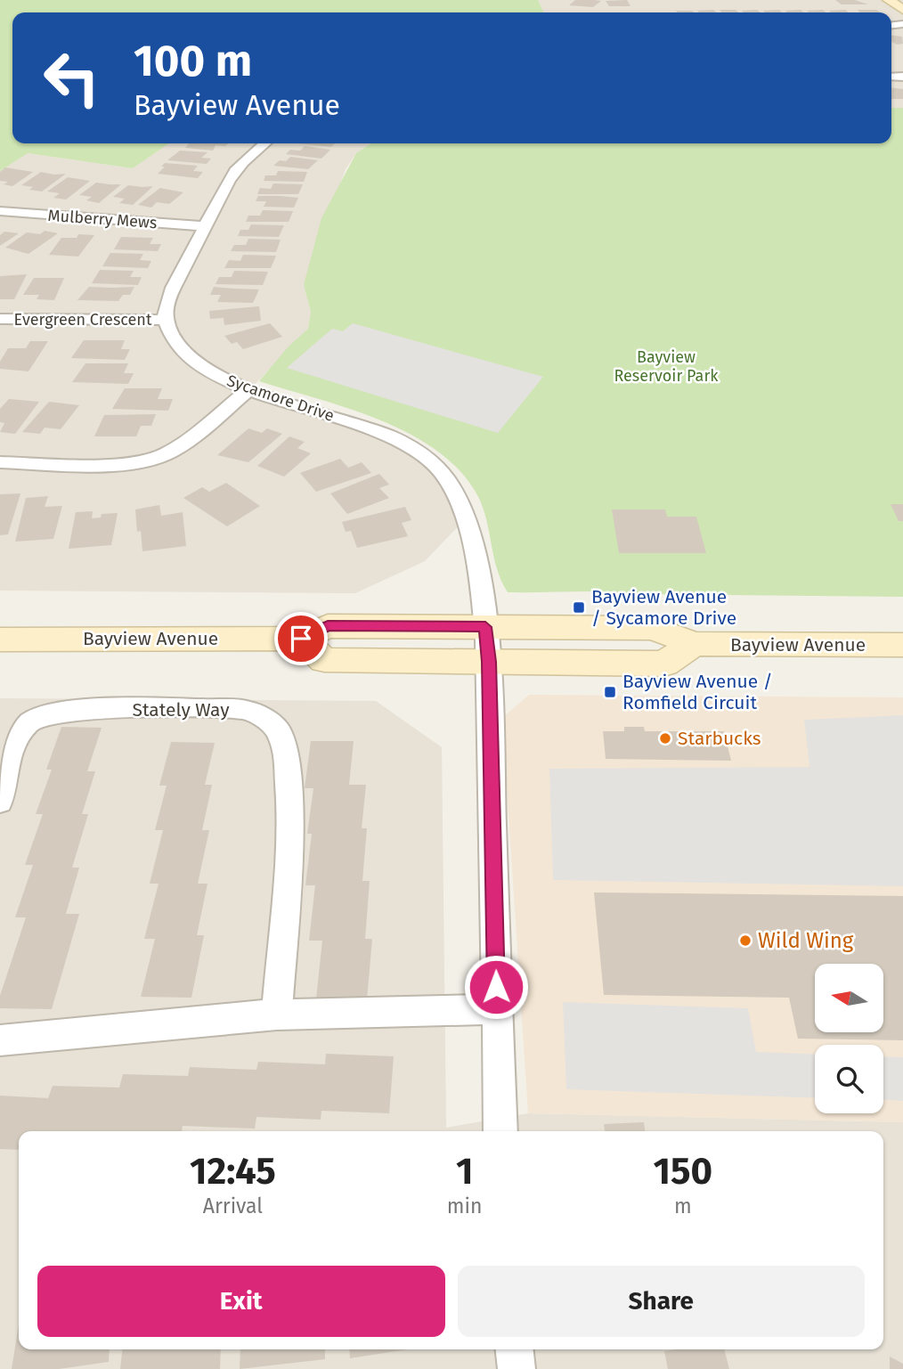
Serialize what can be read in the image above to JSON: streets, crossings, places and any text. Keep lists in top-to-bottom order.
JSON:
{
  "streets": {
    "main road": ["Bayview Avenue"],
    "street": [
      "Mulberry Mews",
      "Evergreen Crescent",
      "Sycamore Drive",
      "Stately Way"
    ]
  },
  "crossings": [
    ["Evergreen Crescent", "Sycamore Drive"],
    ["Sycamore Drive", "Bayview Avenue"]
  ],
  "parks": ["Bayview Reservoir Park"],
  "places": {
    "transit": ["Bayview Avenue / Sycamore Drive", "Bayview Avenue / Romfield Circuit"],
    "other": ["Starbucks", "Wild Wing"]
  },
  "north": "left",
  "page": {
    "turn": ["100 m", "Bayview Avenue"],
    "eta": [
      "12:45",
      "Arrival",
      "1",
      "min",
      "150",
      "m"
    ],
    "buttons": ["Exit", "Share"]
  }
}
